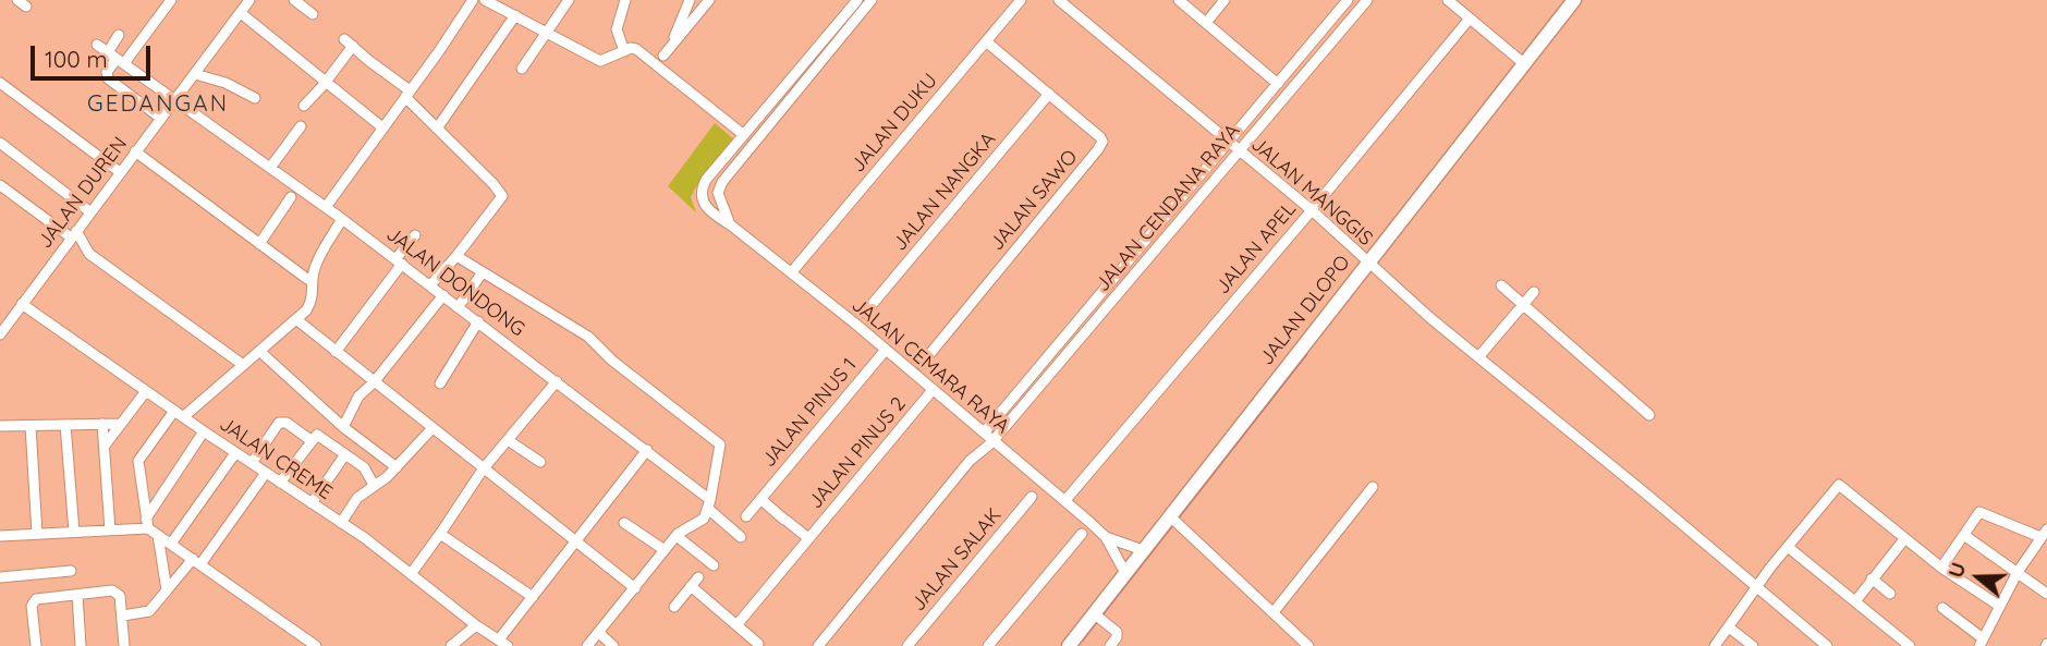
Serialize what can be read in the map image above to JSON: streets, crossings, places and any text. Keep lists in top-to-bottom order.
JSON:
{
  "streets": {
    "street": [
      "JALAN DUKU",
      "JALAN NANGKA",
      "JALAN MANGGIS",
      "JALAN DUREN",
      "JALAN SAWO",
      "JALAN CENDANA RAYA",
      "JALAN APEL",
      "JALAN DONDONG",
      "JALAN DLOPO",
      "JALAN CEMARA RAYA",
      "JALAN PINUS 1",
      "JALAN PINUS 2",
      "JALAN CREME",
      "JALAN SALAK"
    ]
  },
  "crossings": [
    ["JALAN DUKU", "JALAN SAWO"],
    ["JALAN NANGKA", "JALAN SAWO"],
    ["JALAN MANGGIS", "JALAN CENDANA RAYA"],
    ["JALAN MANGGIS", "JALAN APEL"],
    ["JALAN MANGGIS", "JALAN DLOPO"],
    ["JALAN DUREN", "JALAN DONDONG"],
    ["JALAN DUREN", "JALAN CREME"],
    ["JALAN CENDANA RAYA", "JALAN CEMARA RAYA"],
    ["JALAN CEMARA RAYA", "JALAN PINUS 1"],
    ["JALAN CEMARA RAYA", "JALAN PINUS 2"],
    ["JALAN PINUS 1", "JALAN PINUS 2"]
  ],
  "districts": ["GEDANGAN"],
  "scale_bar": "100 m",
  "north": "left"
}
